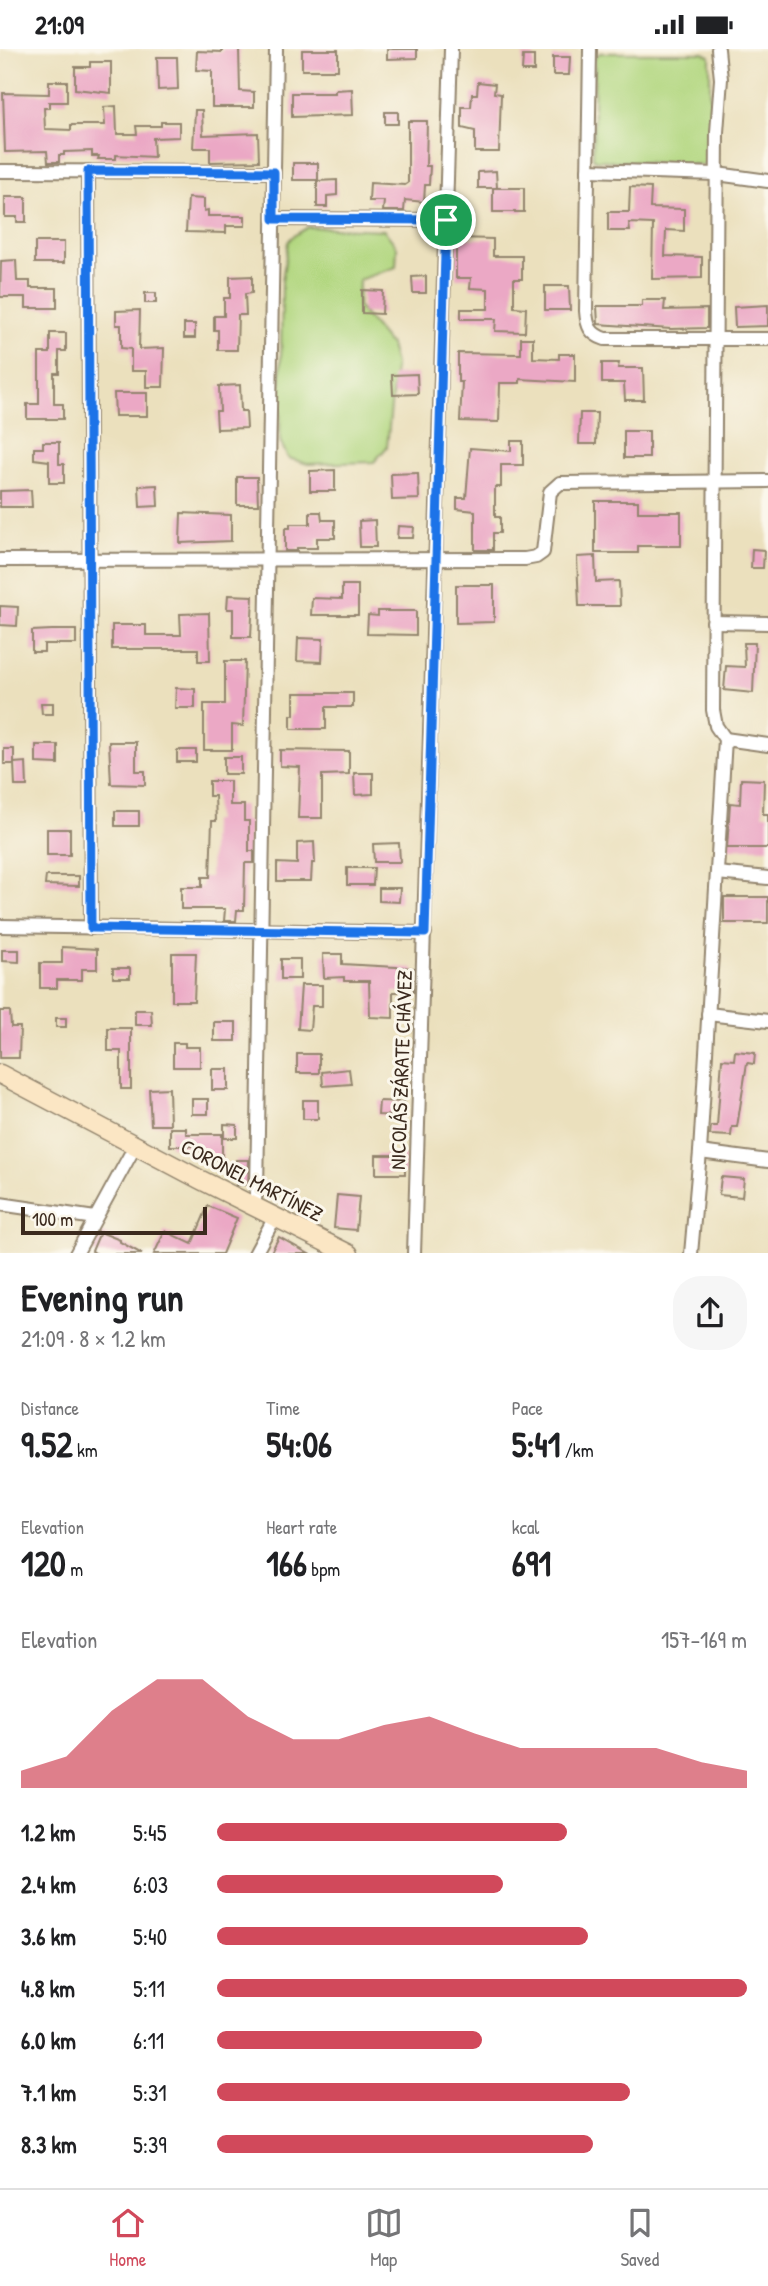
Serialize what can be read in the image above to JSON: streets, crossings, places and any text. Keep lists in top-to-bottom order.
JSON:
{
  "streets": {
    "main road": ["CORONEL MARTÍNEZ"],
    "street": ["NICOLÁS ZÁRATE CHÁVEZ"]
  },
  "scale_bar": "100 m",
  "page": {
    "status": "21:09",
    "scale": "100 m",
    "heading": ["Evening run", "21:09 · 8 × 1.2 km"],
    "stats": [
      ["Distance", "9.52 km"],
      ["Time", "54:06"],
      ["Pace", "5:41 /km"],
      ["Elevation", "120 m"],
      ["Heart rate", "166 bpm"],
      ["kcal", "691"]
    ],
    "chart": ["Elevation", "157–169 m"],
    "list": [
      {
        "name": "1.2 km",
        "note": "5:45"
      },
      {
        "name": "2.4 km",
        "note": "6:03"
      },
      {
        "name": "3.6 km",
        "note": "5:40"
      },
      {
        "name": "4.8 km",
        "note": "5:11"
      },
      {
        "name": "6.0 km",
        "note": "6:11"
      },
      {
        "name": "7.1 km",
        "note": "5:31"
      },
      {
        "name": "8.3 km",
        "note": "5:39"
      }
    ],
    "tabs": ["Home", "Map", "Saved"]
  }
}
